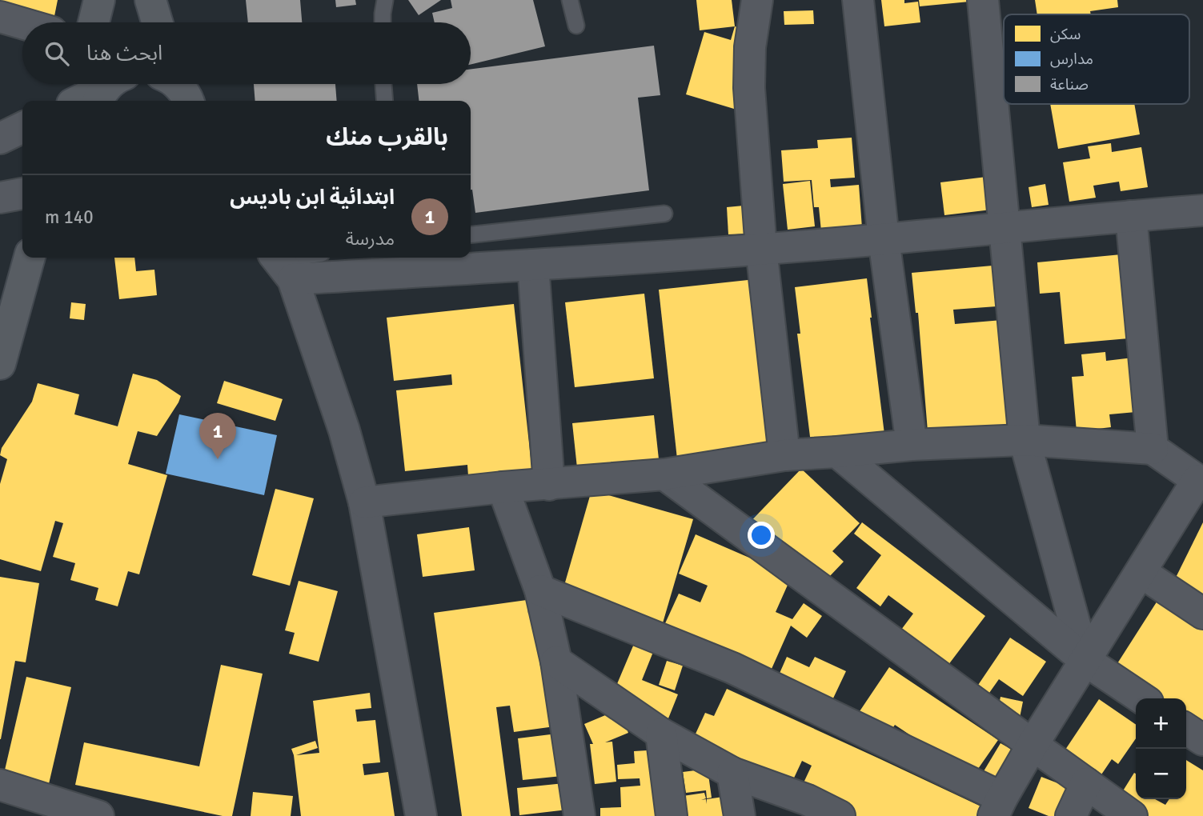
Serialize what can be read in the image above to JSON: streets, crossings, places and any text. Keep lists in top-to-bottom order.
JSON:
{
  "legend": ["سكن", "مدارس", "صناعة"],
  "page": {
    "search": "ابحث هنا",
    "heading": "بالقرب منك",
    "list": [
      {
        "mark": "1",
        "name": "ابتدائية ابن باديس",
        "note": "مدرسة",
        "value": "140 m"
      }
    ],
    "pins": "1",
    "map_buttons": ["+", "−"]
  }
}
